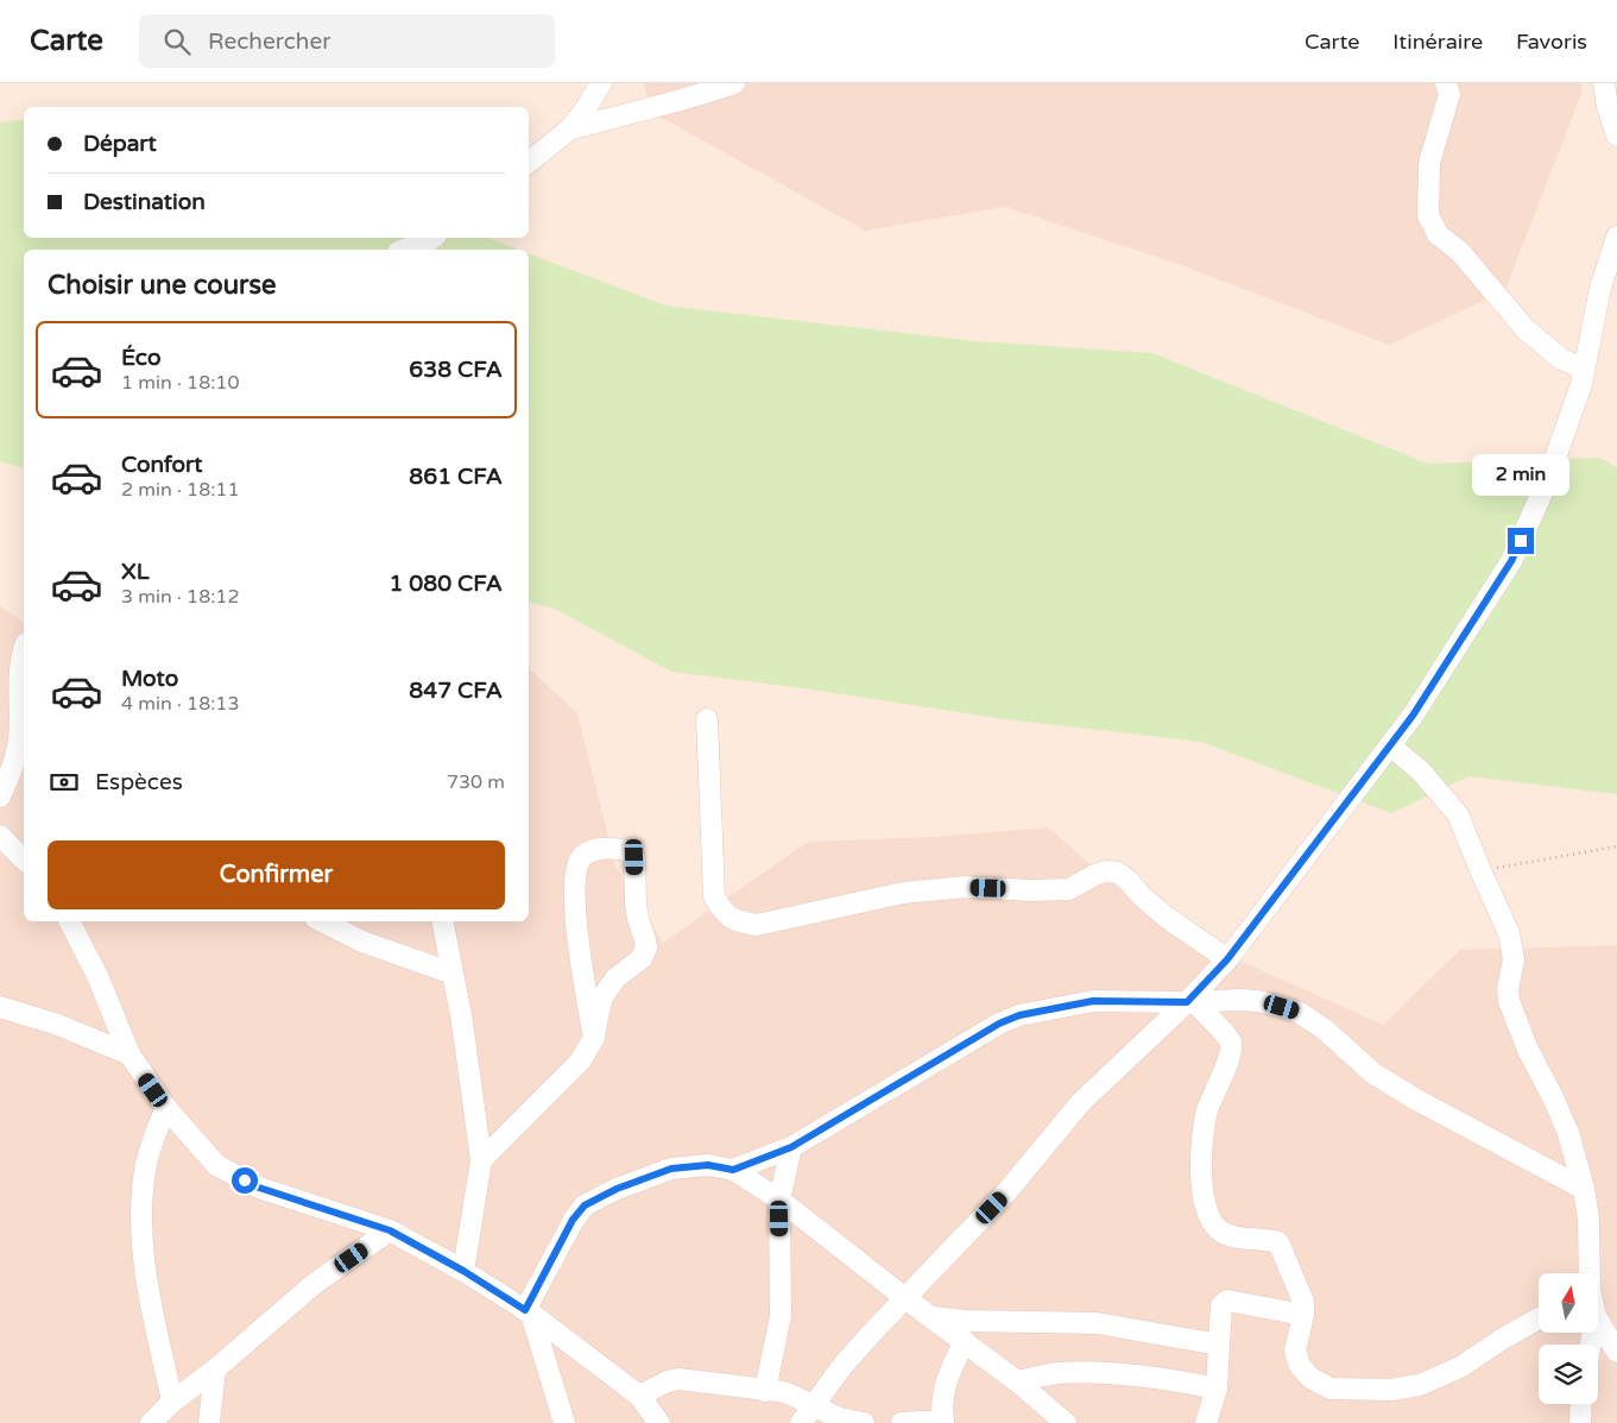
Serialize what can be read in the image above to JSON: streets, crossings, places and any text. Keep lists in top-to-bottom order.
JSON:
{
  "north": "top",
  "page": {
    "header": "Carte",
    "search": "Rechercher",
    "nav": ["Carte", "Itinéraire", "Favoris"],
    "banner": ["Départ", "Destination"],
    "heading": "Choisir une course",
    "list": [
      {
        "name": "Éco",
        "note": "1 min · 18:10",
        "value": "638 CFA"
      },
      {
        "name": "Confort",
        "note": "2 min · 18:11",
        "value": "861 CFA"
      },
      {
        "name": "XL",
        "note": "3 min · 18:12",
        "value": "1 080 CFA"
      },
      {
        "name": "Moto",
        "note": "4 min · 18:13",
        "value": "847 CFA"
      }
    ],
    "bubble": "2 min",
    "pay": ["Espèces", "730 m"],
    "buttons": "Confirmer"
  }
}
